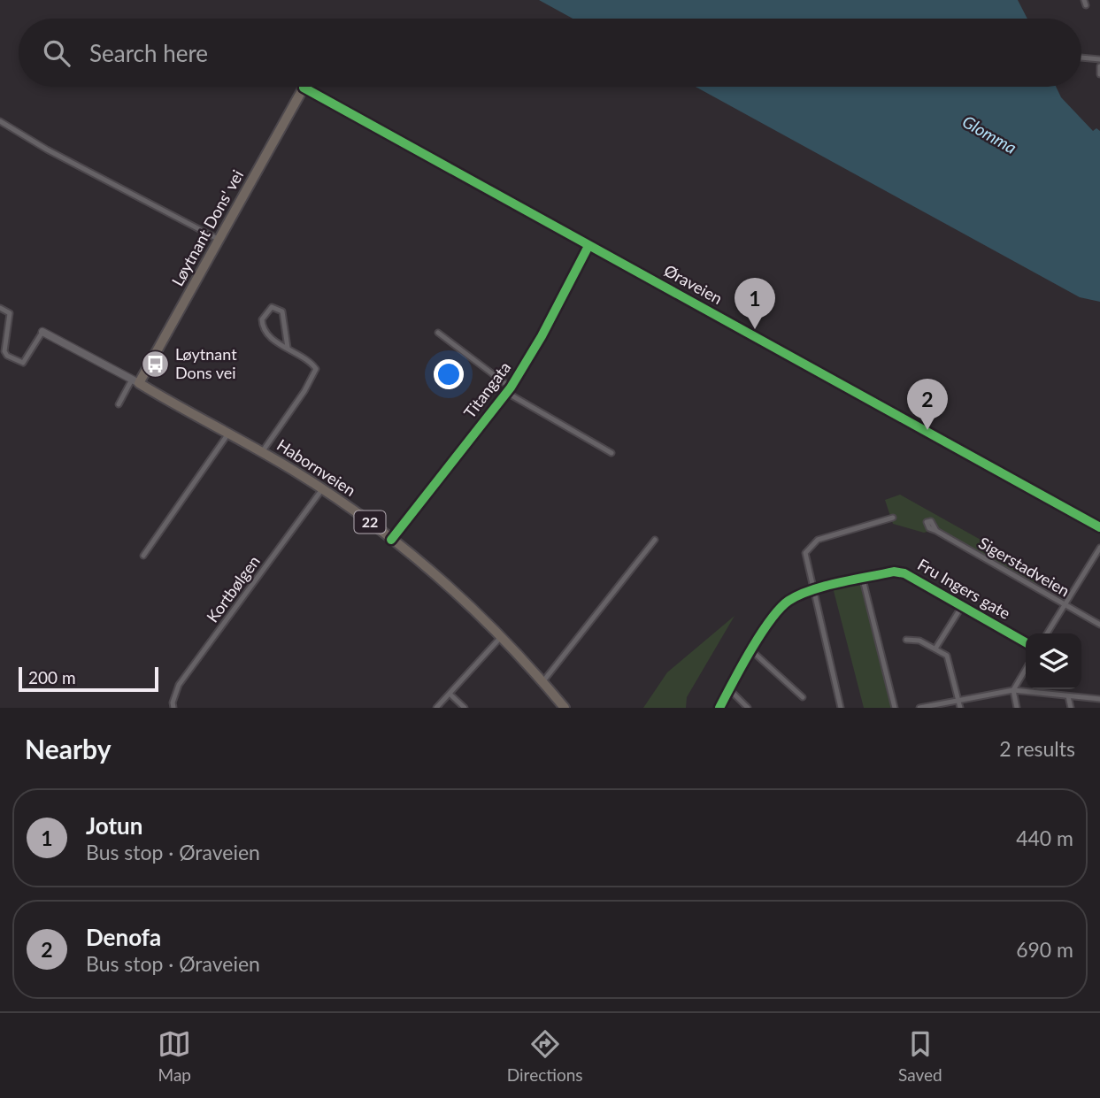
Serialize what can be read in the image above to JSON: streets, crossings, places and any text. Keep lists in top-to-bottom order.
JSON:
{
  "streets": {
    "highway": ["Løytnant Dons' vei", "Habornveien", "22"],
    "street": [
      "Øraveien",
      "Titangata",
      "Sigerstadveien",
      "Kortbølgen",
      "Fru Ingers gate"
    ]
  },
  "crossings": [
    ["Løytnant Dons' vei", "Øraveien"],
    ["Løytnant Dons' vei", "Habornveien"],
    ["Øraveien", "Titangata"],
    ["Titangata", "Habornveien"],
    ["Habornveien", "Kortbølgen"]
  ],
  "water": ["Glomma"],
  "places": {
    "bus stop": ["Løytnant Dons vei"]
  },
  "scale_bar": "200 m",
  "page": {
    "search": "Search here",
    "pins": ["1", "2"],
    "scale": "200 m",
    "heading": ["Nearby", "2 results"],
    "list": [
      {
        "mark": "1",
        "name": "Jotun",
        "note": "Bus stop · Øraveien",
        "value": "440 m"
      },
      {
        "mark": "2",
        "name": "Denofa",
        "note": "Bus stop · Øraveien",
        "value": "690 m"
      }
    ],
    "nav": ["Map", "Directions", "Saved"]
  }
}
